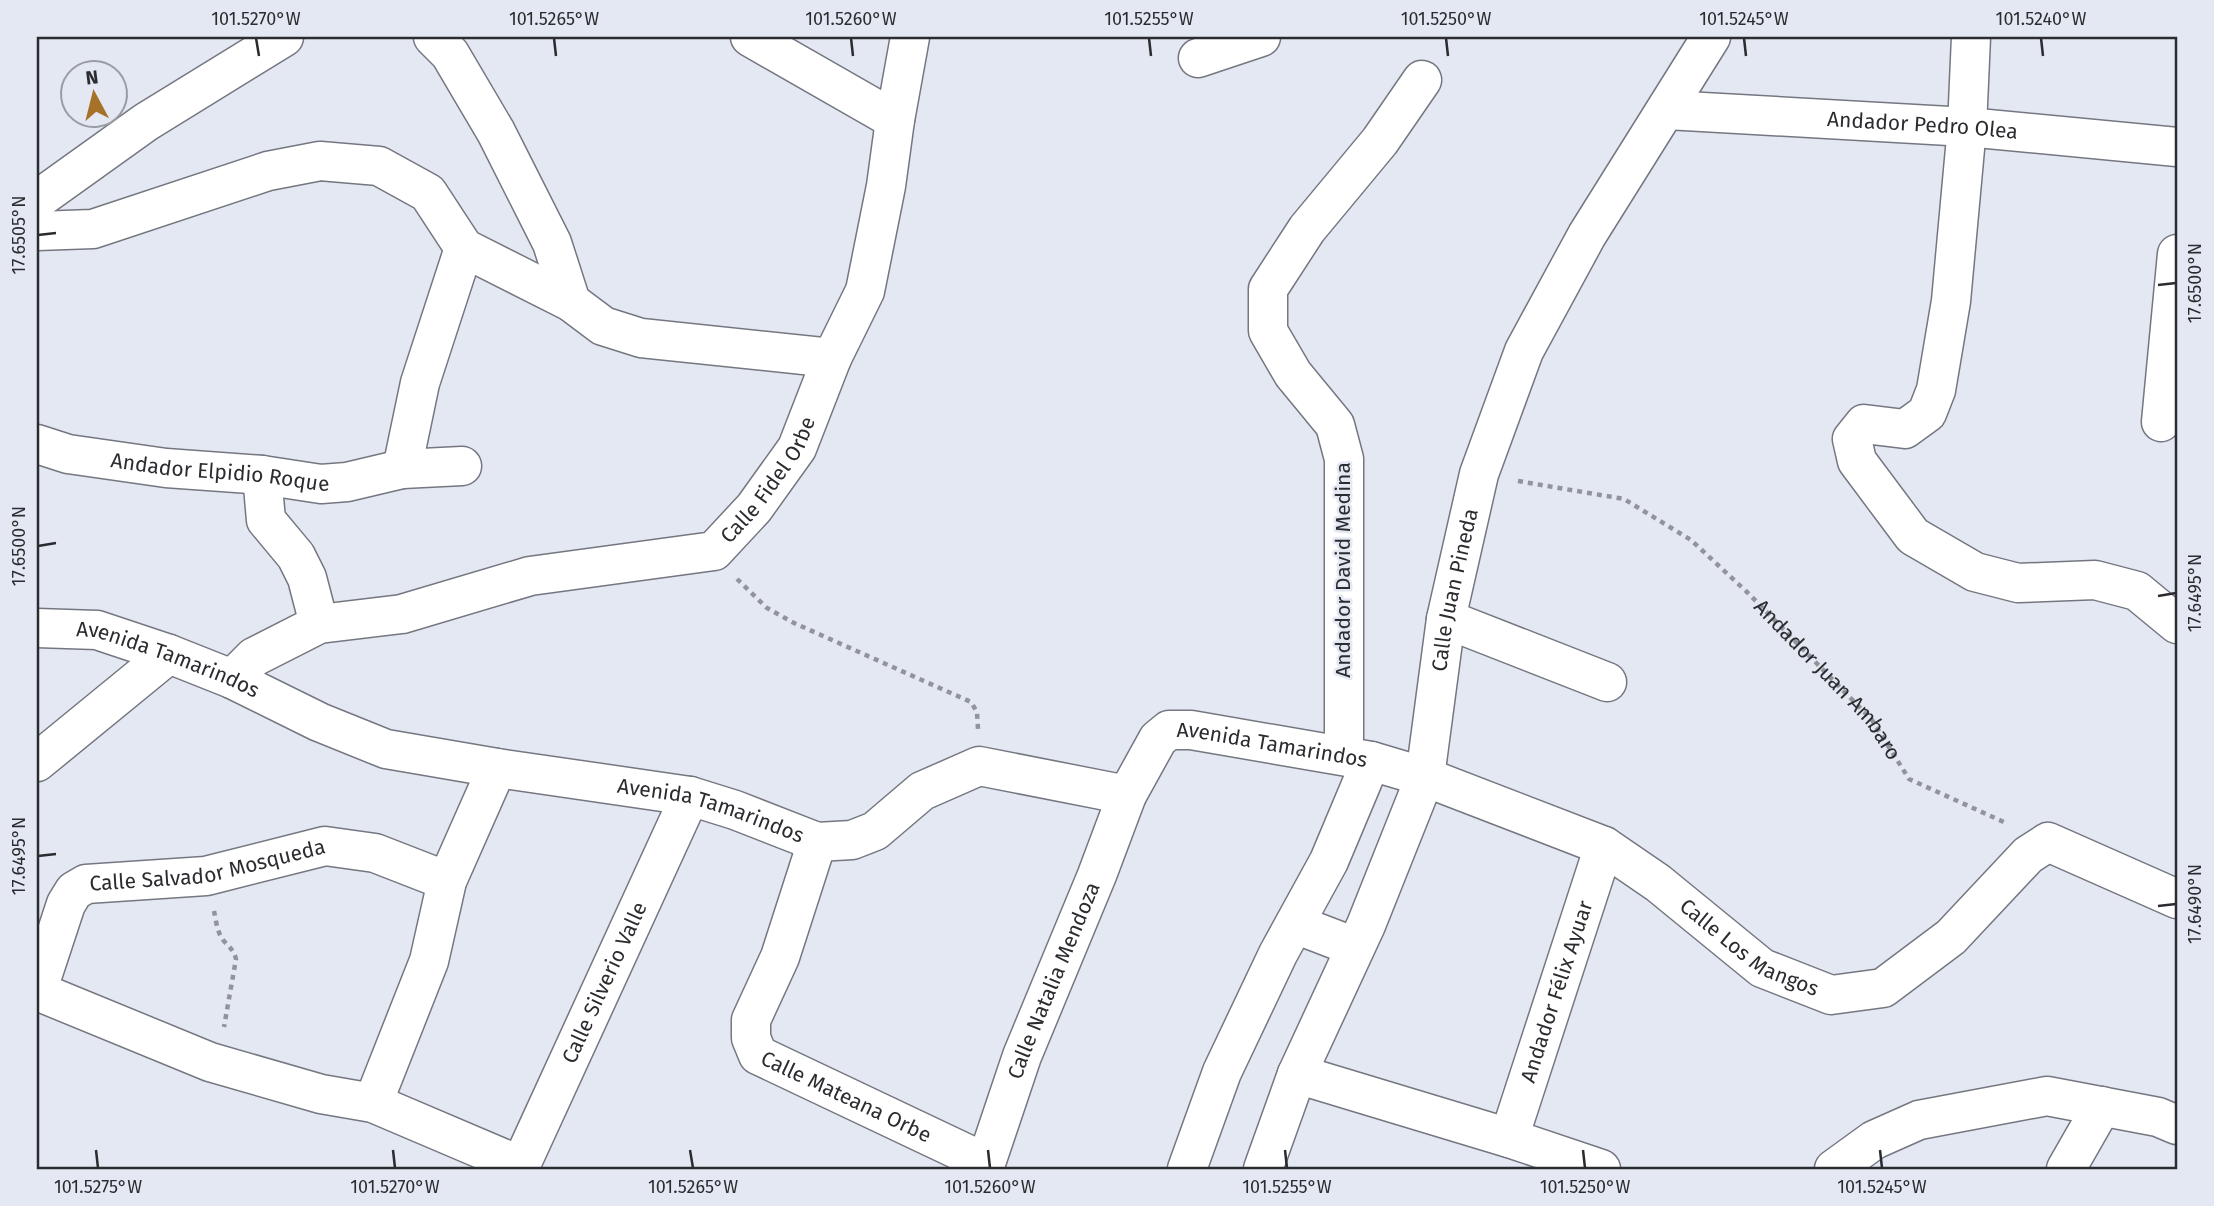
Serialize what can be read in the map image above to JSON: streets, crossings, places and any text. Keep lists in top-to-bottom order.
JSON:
{
  "streets": {
    "street": [
      "Andador Pedro Olea",
      "Andador Elpidio Roque",
      "Calle Fidel Orbe",
      "Andador David Medina",
      "Calle Juan Pineda",
      "Avenida Tamarindos",
      "Calle Salvador Mosqueda",
      "Calle Los Mangos",
      "Calle Natalia Mendoza",
      "Calle Silverio Valle",
      "Andador Félix Ayuar",
      "Calle Mateana Orbe"
    ],
    "path": ["Andador Juan Ambaro"]
  },
  "crossings": [
    ["Andador Pedro Olea", "Calle Juan Pineda"],
    ["Calle Fidel Orbe", "Avenida Tamarindos"],
    ["Andador David Medina", "Avenida Tamarindos"],
    ["Calle Juan Pineda", "Avenida Tamarindos"],
    ["Calle Juan Pineda", "Andador Juan Ambaro"],
    ["Calle Juan Pineda", "Calle Los Mangos"],
    ["Avenida Tamarindos", "Calle Los Mangos"],
    ["Avenida Tamarindos", "Calle Natalia Mendoza"],
    ["Avenida Tamarindos", "Calle Silverio Valle"],
    ["Avenida Tamarindos", "Calle Mateana Orbe"],
    ["Andador Juan Ambaro", "Calle Los Mangos"],
    ["Calle Salvador Mosqueda", "Calle Silverio Valle"],
    ["Calle Los Mangos", "Andador Félix Ayuar"],
    ["Calle Natalia Mendoza", "Calle Mateana Orbe"]
  ],
  "north": "top",
  "coordinates": [
    "101.5270°W",
    "101.5265°W",
    "101.5260°W",
    "101.5255°W",
    "101.5250°W",
    "101.5245°W",
    "101.5240°W",
    "17.6505°N",
    "17.6500°N",
    "17.6495°N",
    "17.6490°N",
    "101.5275°W"
  ]
}
